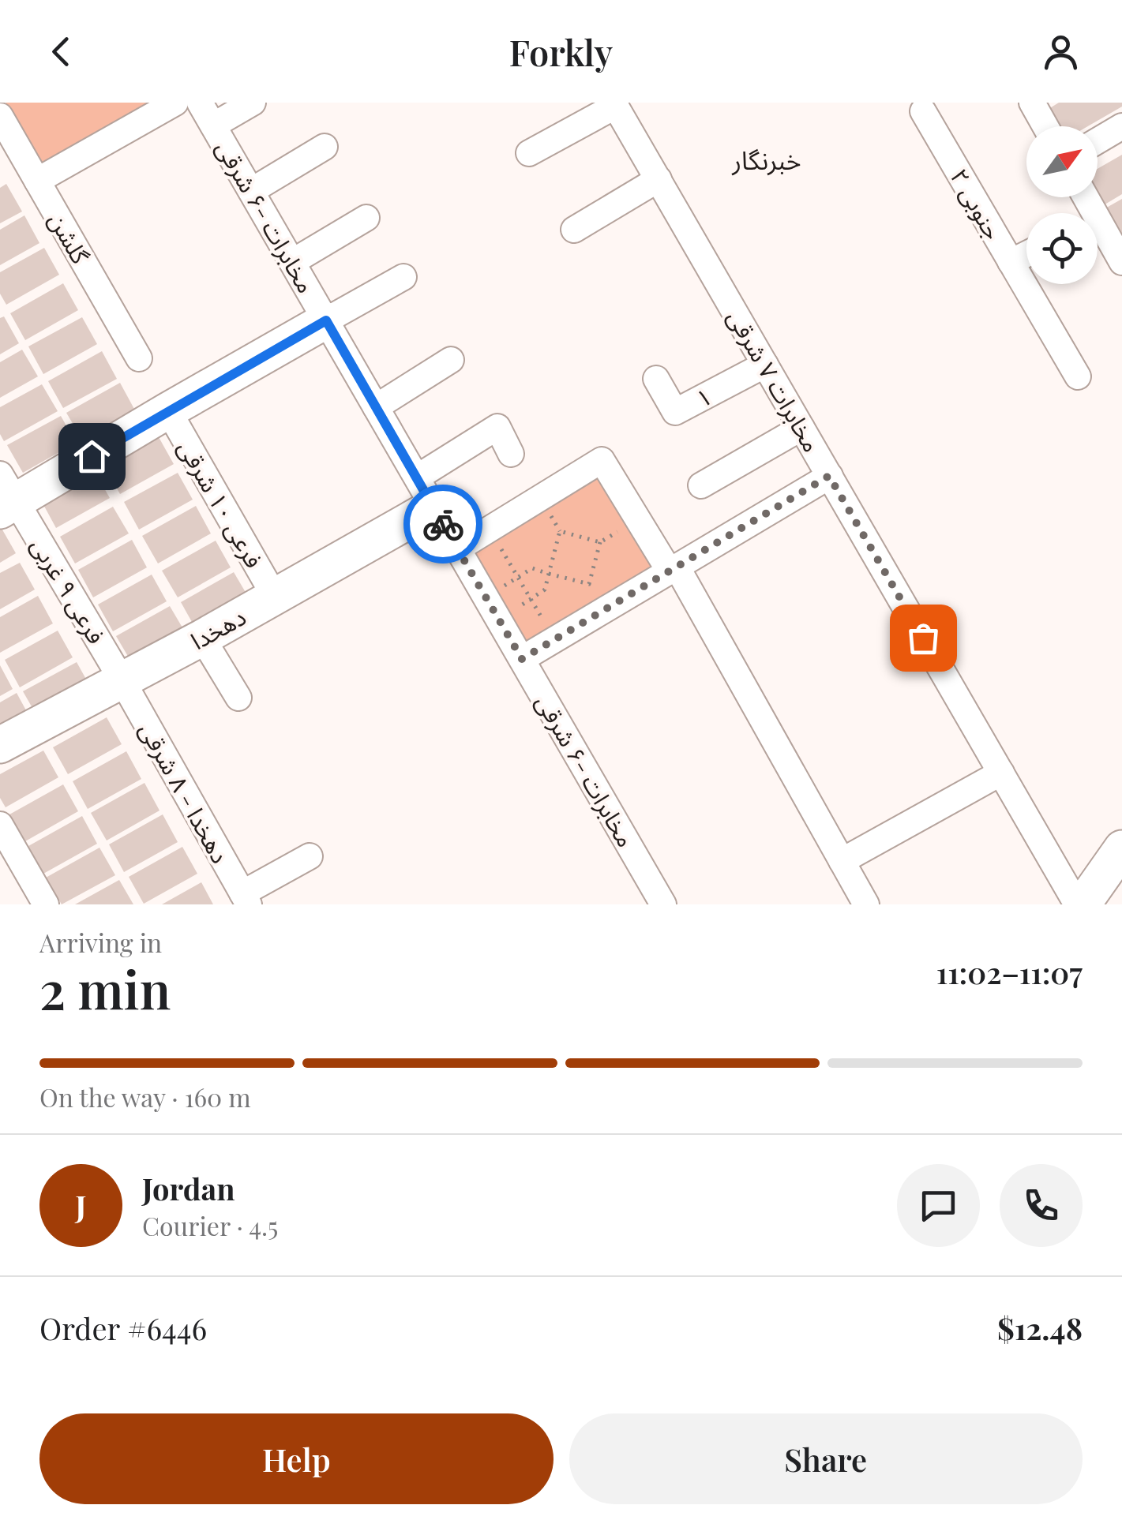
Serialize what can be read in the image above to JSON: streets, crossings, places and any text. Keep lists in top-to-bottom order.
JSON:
{
  "streets": {
    "street": [
      "۲ جنوبی",
      "مخابرات -۶ شرقی",
      "گلشن",
      "مخابرات ۷ شرقی",
      "۱",
      "فرعی ۱۰ شرقی",
      "فرعی ۹ غربی",
      "دهخدا",
      "دهخدا - ۸ شرقی"
    ]
  },
  "crossings": [
    ["مخابرات -۶ شرقی", "دهخدا"],
    ["مخابرات ۷ شرقی", "۱"],
    ["فرعی ۱۰ شرقی", "دهخدا"],
    ["فرعی ۹ غربی", "دهخدا"],
    ["فرعی ۹ غربی", "دهخدا - ۸ شرقی"],
    ["دهخدا", "دهخدا - ۸ شرقی"]
  ],
  "districts": ["خبرنگار"],
  "north": "top right",
  "page": {
    "header": "Forkly",
    "heading": ["2 min", "Arriving in", "11:02–11:07"],
    "panel": [
      "Jordan",
      "Courier · 4.5",
      "Order #6446",
      "$12.48"
    ],
    "bar": "On the way · 160 m",
    "round": "J",
    "buttons": ["Help", "Share"]
  }
}
